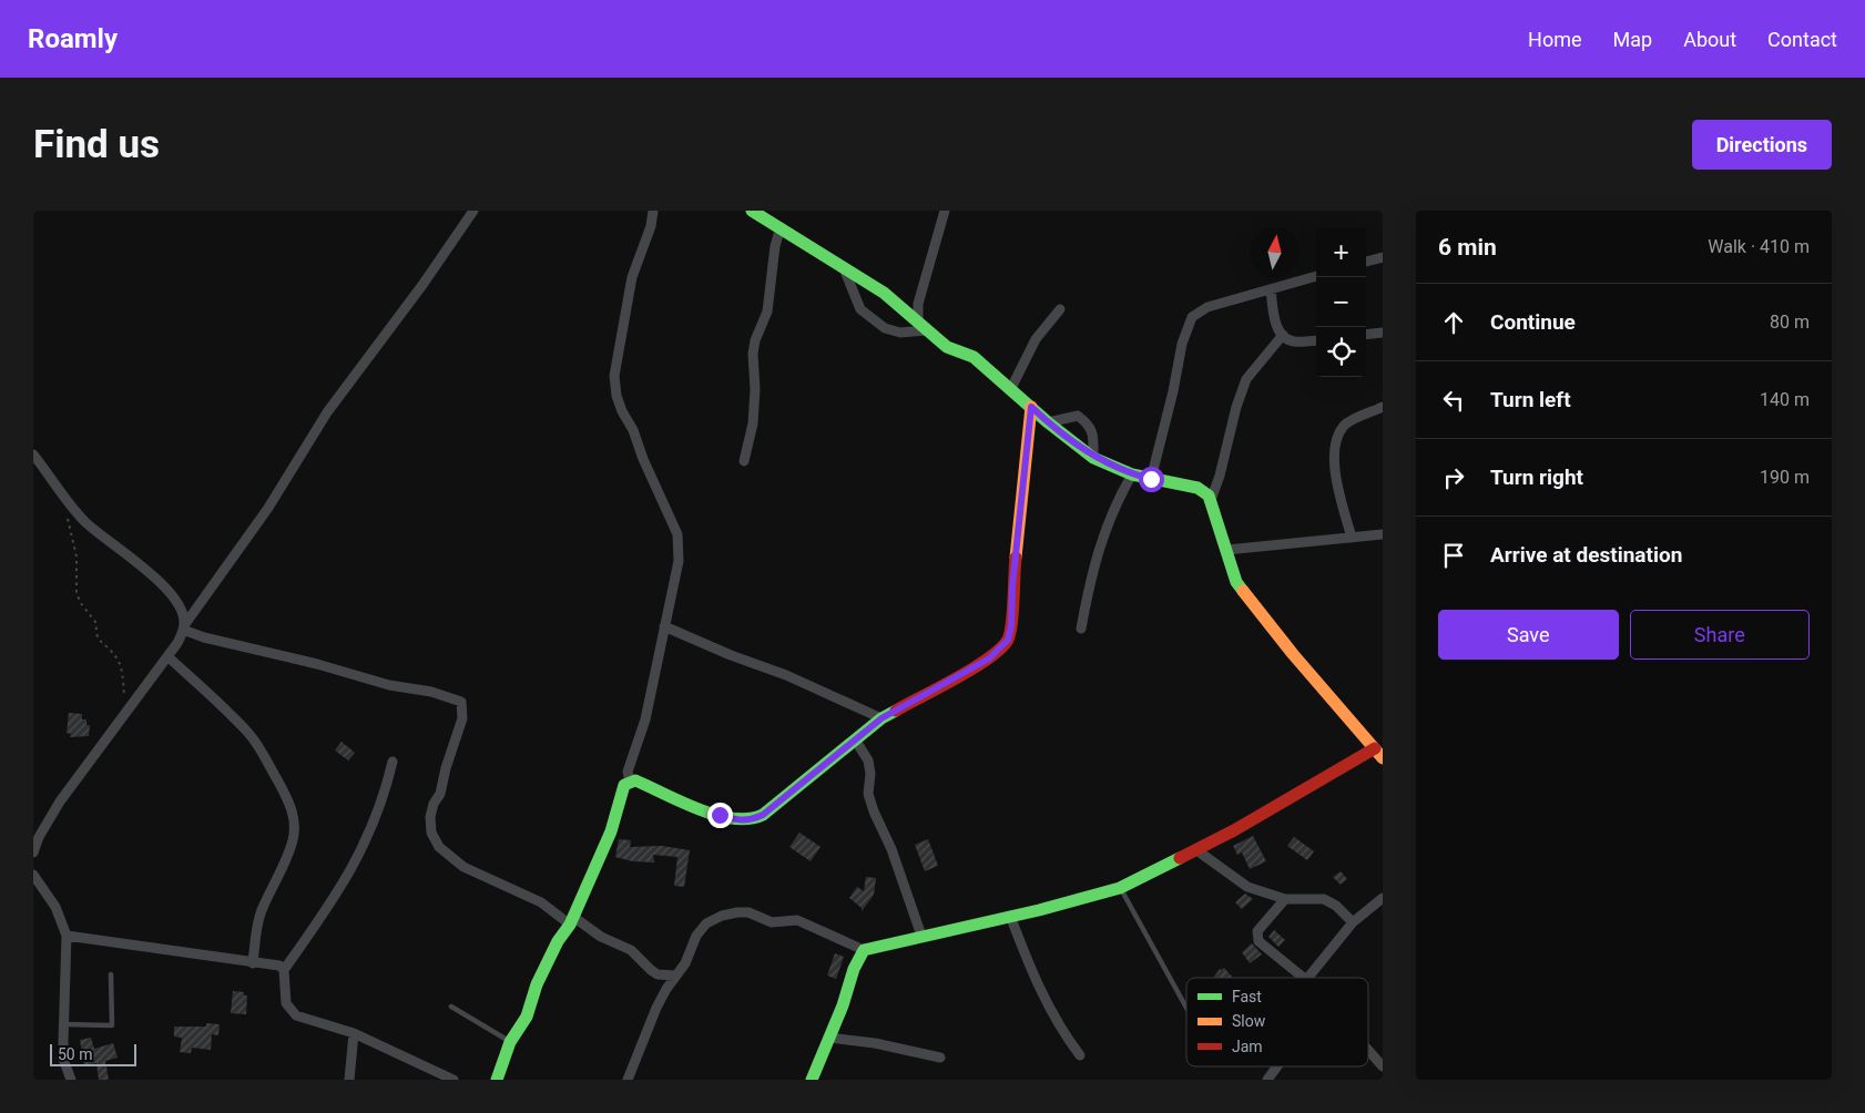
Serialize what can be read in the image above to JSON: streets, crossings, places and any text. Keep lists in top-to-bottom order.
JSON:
{
  "legend": ["Fast", "Slow", "Jam"],
  "scale_bar": "50 m",
  "north": "top",
  "page": {
    "header": "Roamly",
    "nav": [
      "Home",
      "Map",
      "About",
      "Contact"
    ],
    "buttons": [
      "Directions",
      ["Save", "Share"]
    ],
    "title": "Find us",
    "heading": ["6 min", "Walk · 410 m"],
    "map_buttons": ["+", "−"],
    "list": [
      ["Continue", "80 m"],
      ["Turn left", "140 m"],
      ["Turn right", "190 m"],
      "Arrive at destination"
    ],
    "scale": "50 m"
  }
}
